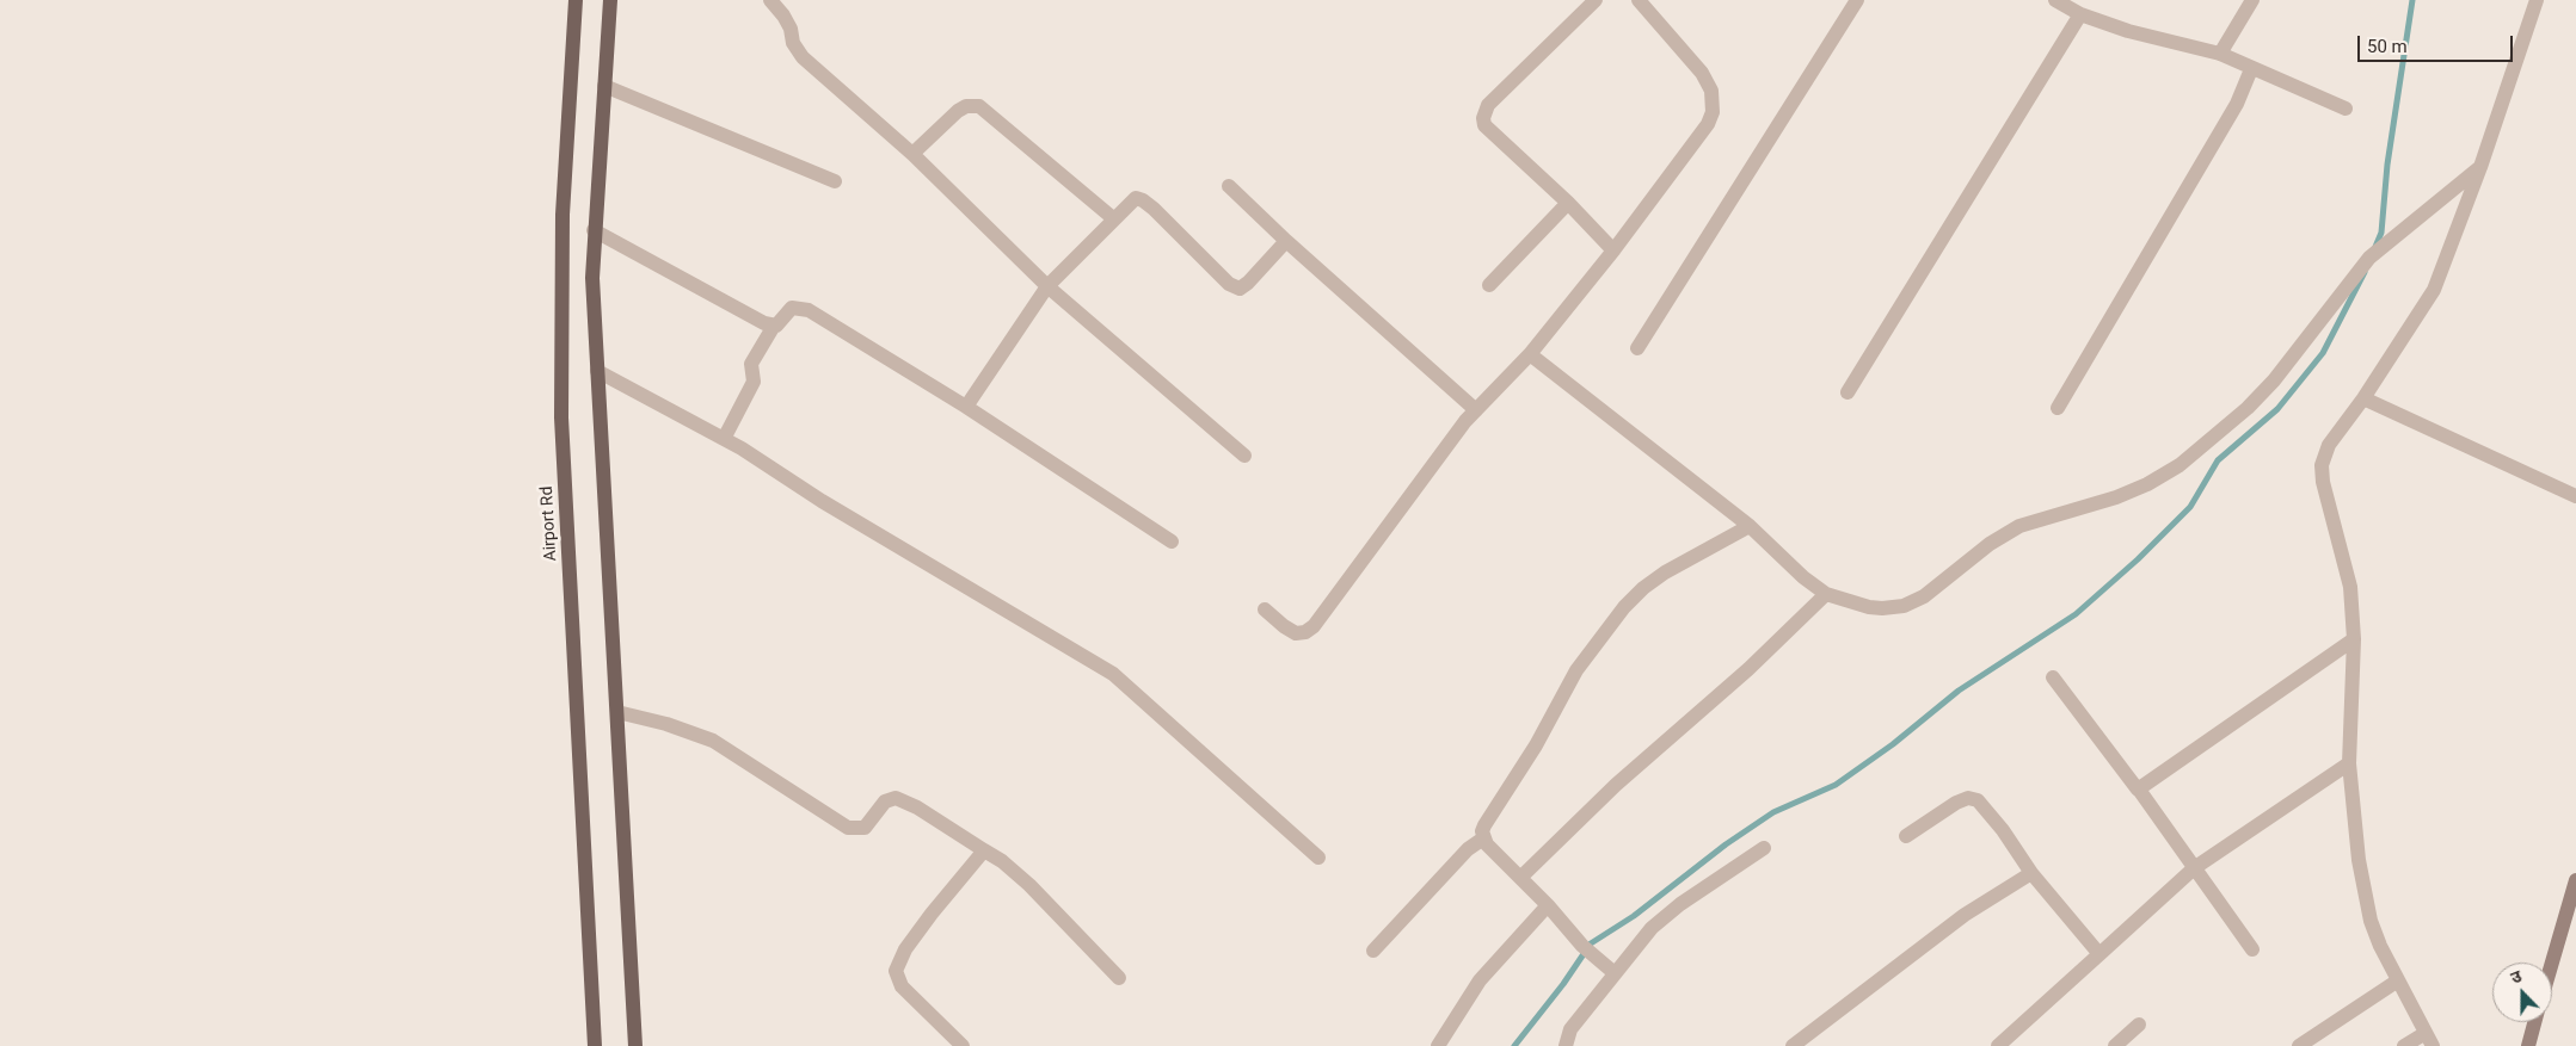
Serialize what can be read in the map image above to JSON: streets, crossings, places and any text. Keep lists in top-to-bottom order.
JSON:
{
  "streets": {
    "main road": ["Airport Rd"]
  },
  "scale_bar": "50 m",
  "north": "top"
}
